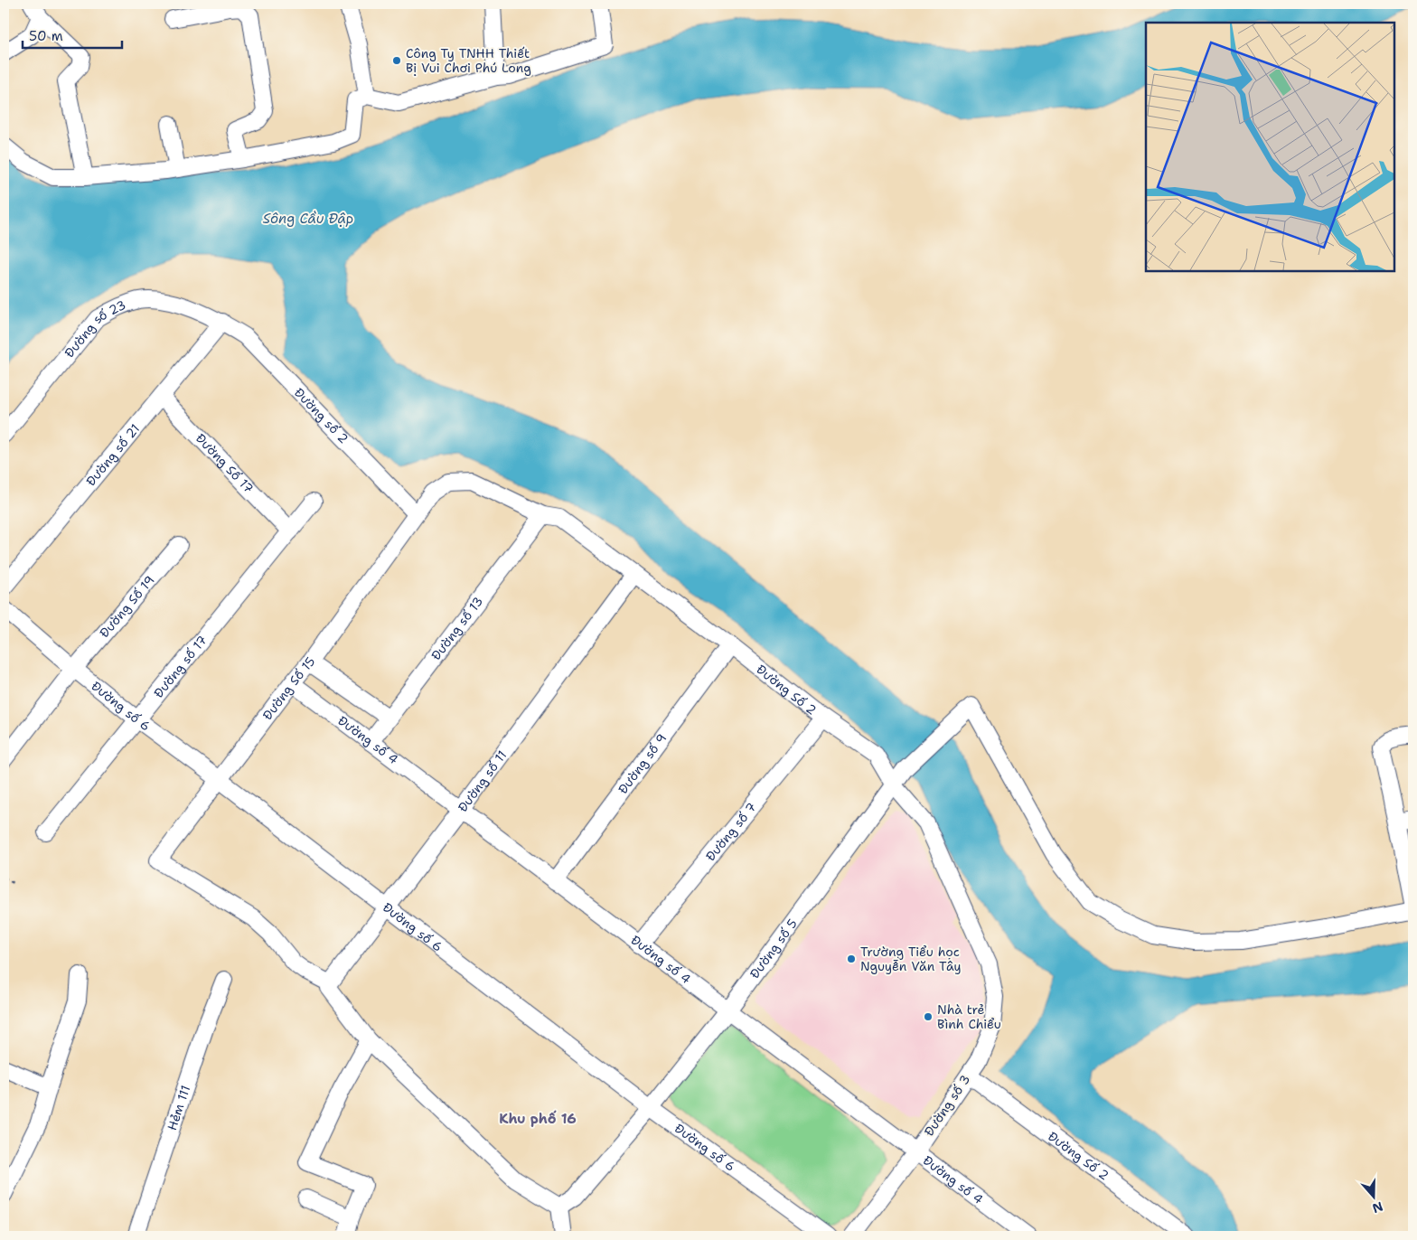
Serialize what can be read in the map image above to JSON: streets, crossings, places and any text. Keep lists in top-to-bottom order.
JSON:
{
  "streets": {
    "street": [
      "Đường số 23",
      "Đường số 2",
      "Đường số 21",
      "Đường Số 17",
      "Đường Số 19",
      "Đường số 13",
      "Đường số 17",
      "Đường Số 15",
      "Đường Số 2",
      "Đường số 6",
      "Đường số 4",
      "Đường số 9",
      "Đường số 11",
      "Đường số 7",
      "Đường số 5",
      "Đường số 3",
      "Hẻm 111"
    ]
  },
  "crossings": [
    ["Đường số 23", "Đường số 2"],
    ["Đường số 23", "Đường số 21"],
    ["Đường số 2", "Đường số 21"],
    ["Đường số 2", "Đường Số 15"],
    ["Đường số 2", "Đường Số 2"],
    ["Đường số 21", "Đường Số 17"],
    ["Đường Số 17", "Đường số 17"],
    ["Đường Số 19", "Đường số 6"],
    ["Đường số 13", "Đường Số 2"],
    ["Đường số 13", "Đường số 4"],
    ["Đường số 17", "Đường số 6"],
    ["Đường Số 15", "Đường Số 2"],
    ["Đường Số 15", "Đường số 6"],
    ["Đường Số 15", "Đường số 4"],
    ["Đường Số 15", "Đường số 11"],
    ["Đường Số 2", "Đường số 9"],
    ["Đường Số 2", "Đường số 11"],
    ["Đường Số 2", "Đường số 7"],
    ["Đường Số 2", "Đường số 5"],
    ["Đường Số 2", "Đường số 3"],
    ["Đường số 6", "Đường số 11"],
    ["Đường số 6", "Đường số 5"],
    ["Đường số 4", "Đường số 9"],
    ["Đường số 4", "Đường số 11"],
    ["Đường số 4", "Đường số 7"],
    ["Đường số 4", "Đường số 5"],
    ["Đường số 4", "Đường số 3"]
  ],
  "districts": ["Khu phố 16"],
  "water": ["Sông Cầu Đập"],
  "places": ["Công Ty TNHH Thiết Bị Vui Chơi Phú Long", "Trường Tiểu học Nguyễn Văn Tây", "Nhà trẻ Bình Chiểu"],
  "scale_bar": "50 m",
  "north": "bottom"
}
